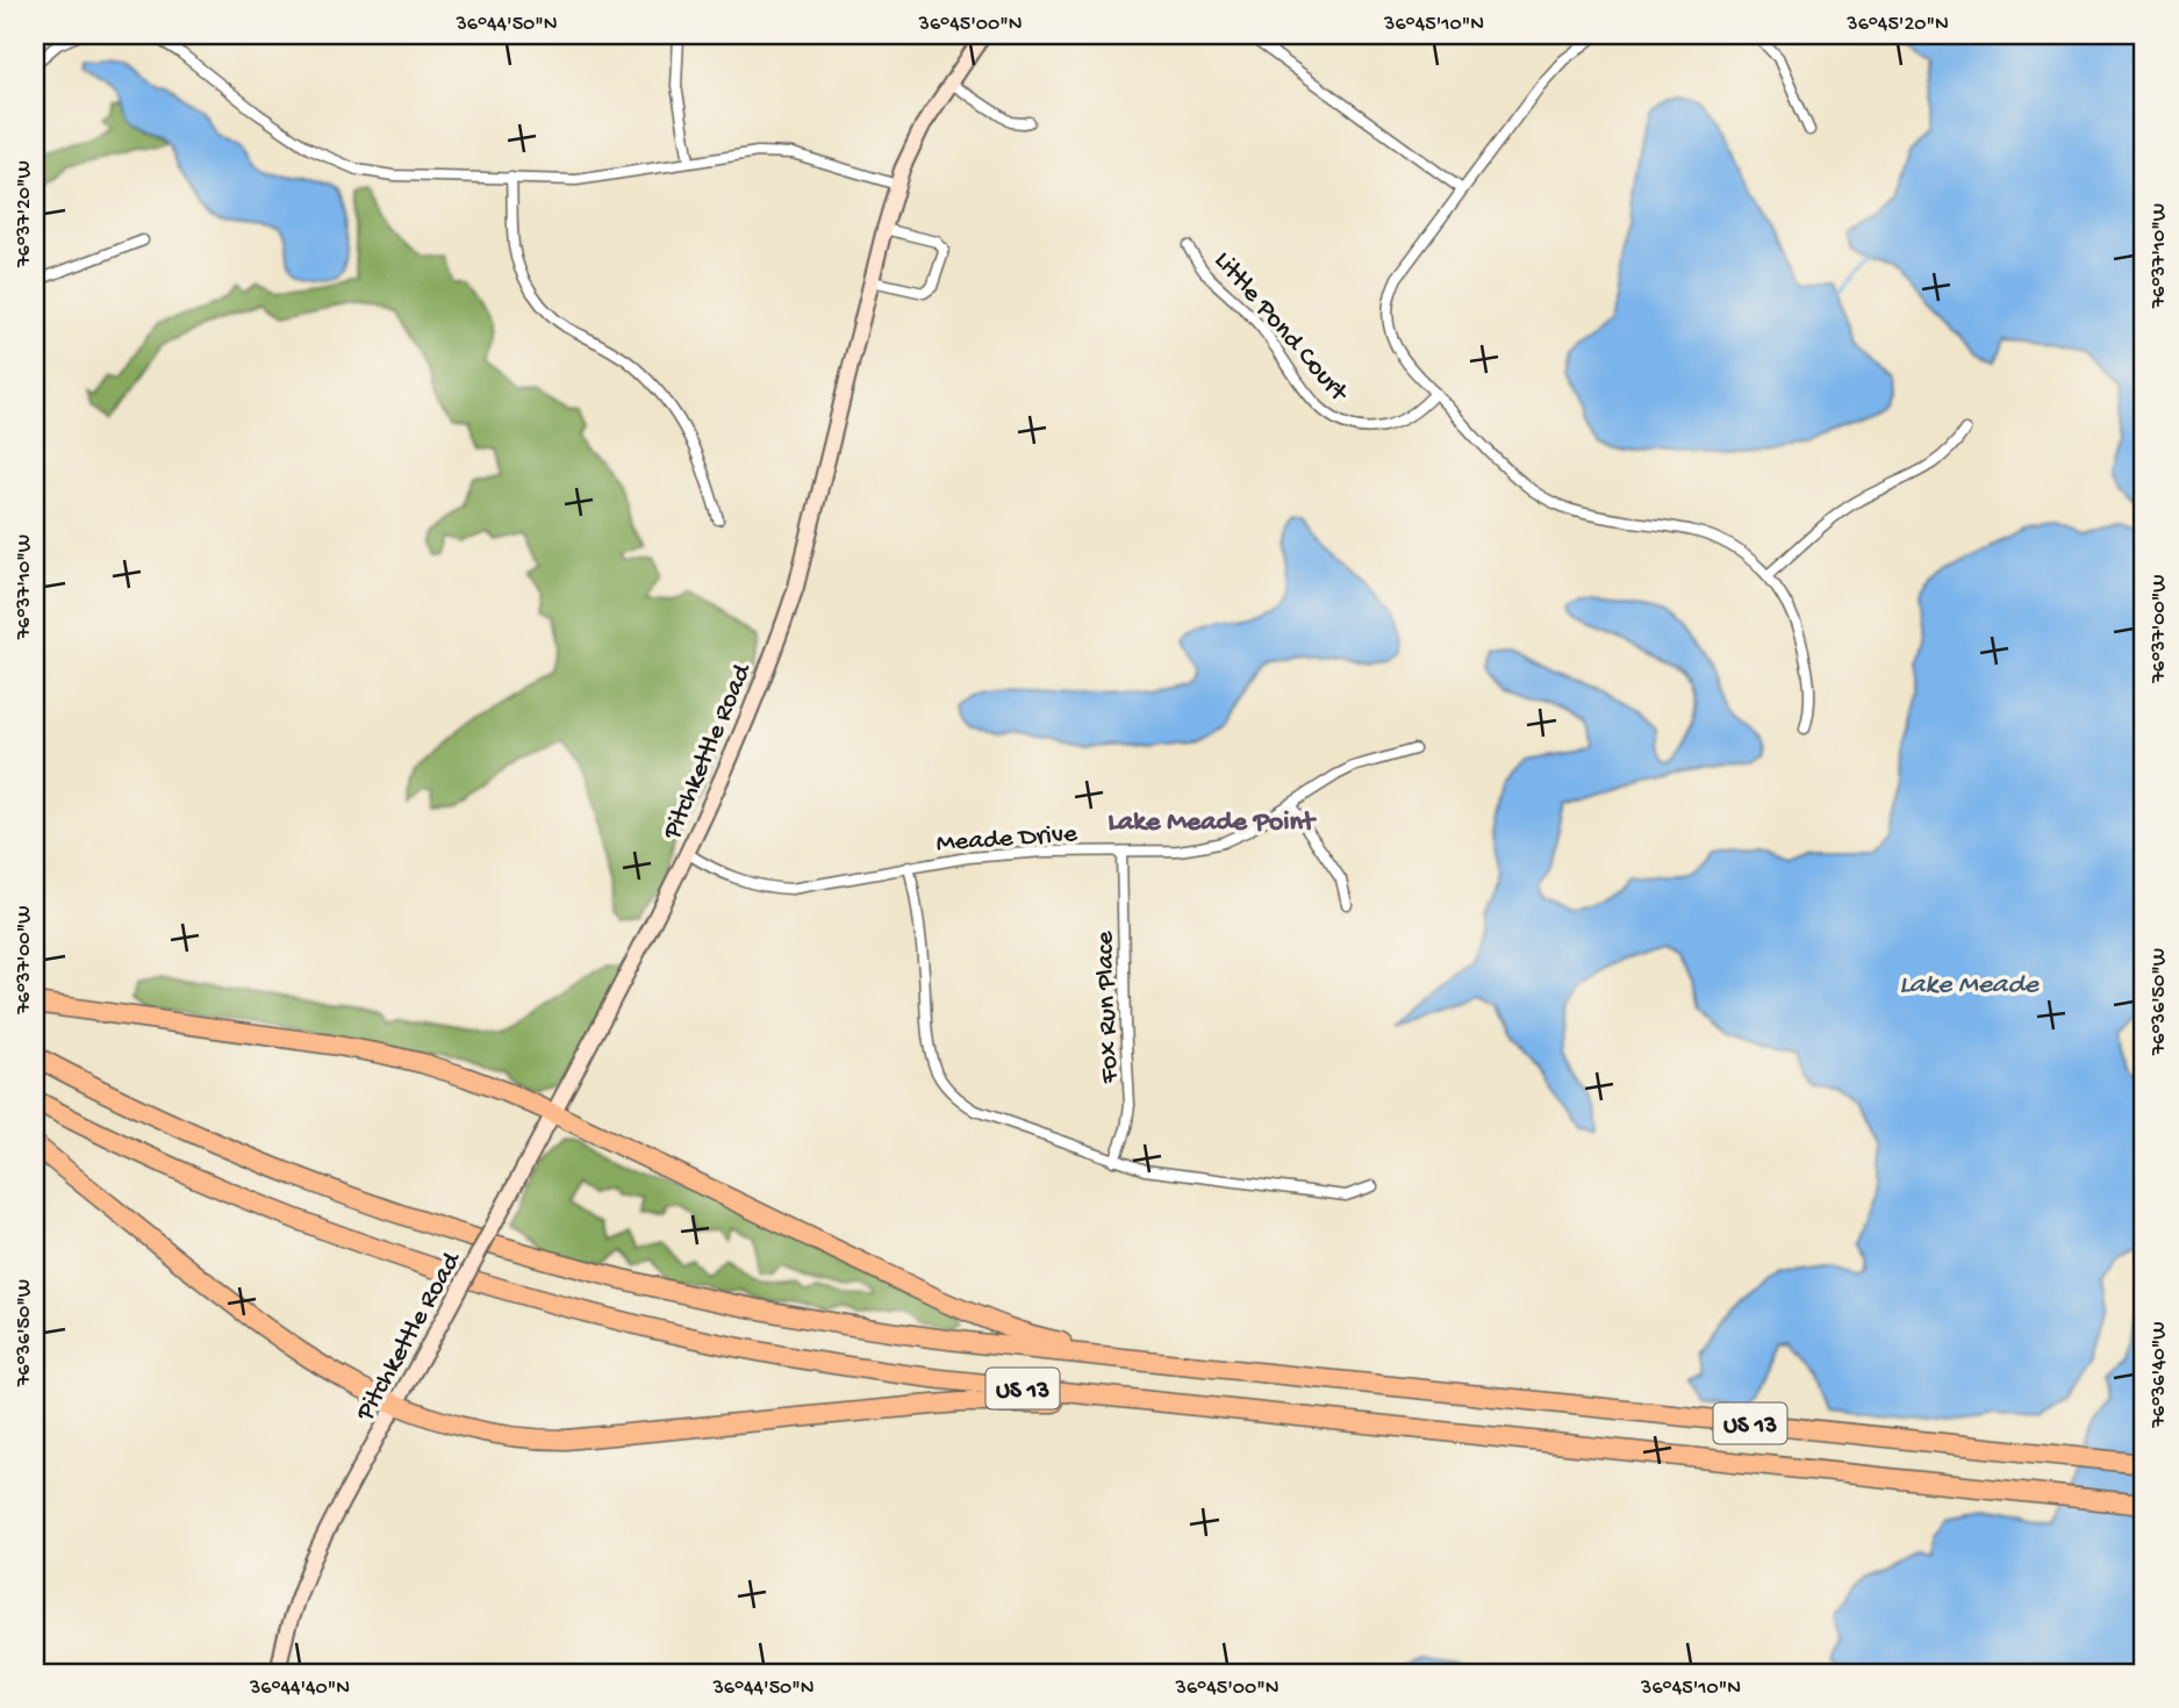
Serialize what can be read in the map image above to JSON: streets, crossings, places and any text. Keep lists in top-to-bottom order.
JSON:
{
  "streets": {
    "highway": ["US 13"],
    "main road": ["Pitchkettle Road"],
    "street": ["Little Pond Court", "Meade Drive", "Fox Run Place"]
  },
  "crossings": [
    ["Pitchkettle Road", "Meade Drive"],
    ["Meade Drive", "Fox Run Place"]
  ],
  "districts": ["Lake Meade Point"],
  "water": ["Lake Meade"],
  "coordinates": [
    "36°44'50\"N",
    "36°45'00\"N",
    "36°45'10\"N",
    "36°45'20\"N",
    "76°37'20\"W",
    "76°37'10\"W",
    "76°37'00\"W",
    "76°36'50\"W",
    "76°36'40\"W",
    "36°44'40\"N"
  ]
}
